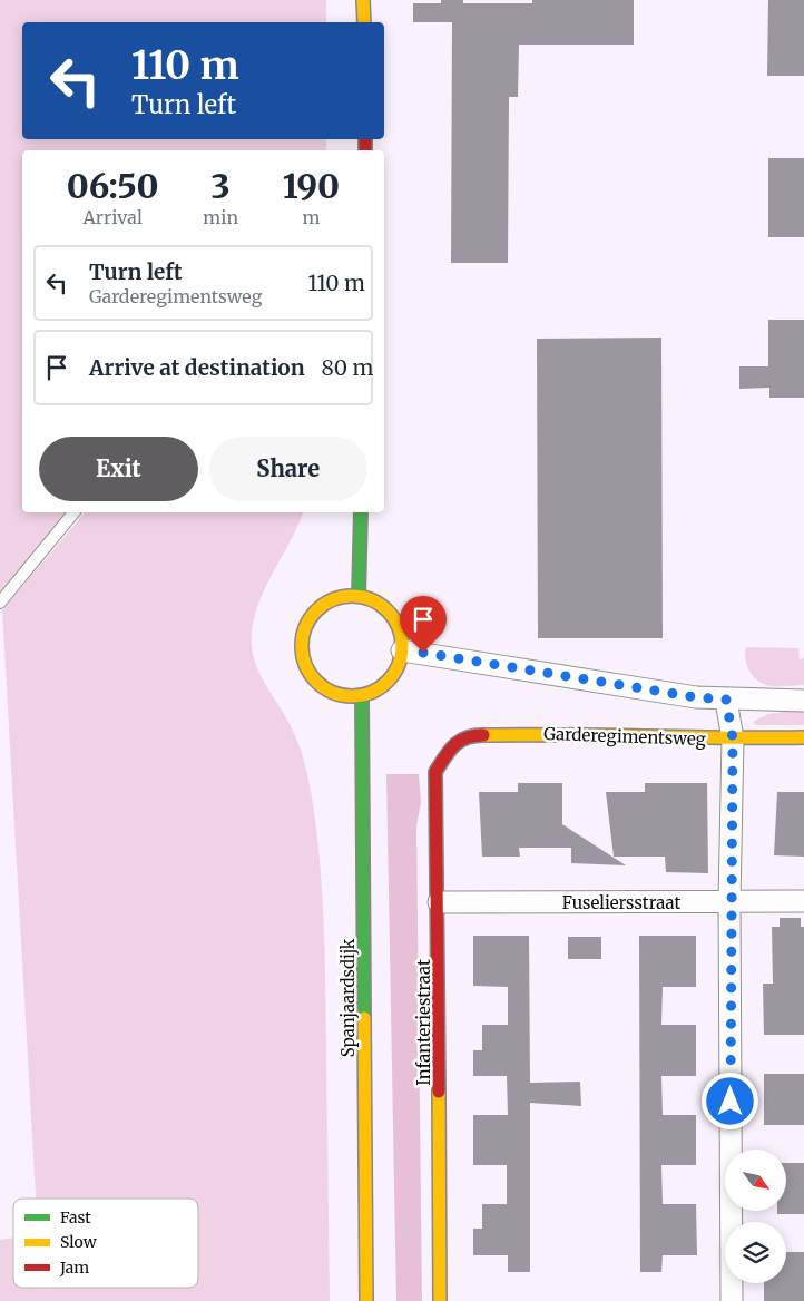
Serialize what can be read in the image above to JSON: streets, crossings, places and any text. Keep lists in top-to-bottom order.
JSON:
{
  "streets": {
    "street": [
      "Garderegimentsweg",
      "Fuseliersstraat",
      "Spanjaardsdijk",
      "Infanteriestraat"
    ]
  },
  "crossings": [
    ["Garderegimentsweg", "Infanteriestraat"],
    ["Fuseliersstraat", "Infanteriestraat"]
  ],
  "legend": ["Fast", "Slow", "Jam"],
  "north": "bottom right",
  "page": {
    "turn": ["110 m", "Turn left"],
    "eta": [
      "06:50",
      "Arrival",
      "3",
      "min",
      "190",
      "m"
    ],
    "list": [
      {
        "name": "Turn left",
        "note": "Garderegimentsweg",
        "value": "110 m"
      },
      {
        "name": "Arrive at destination",
        "value": "80 m"
      }
    ],
    "buttons": ["Exit", "Share"]
  }
}
